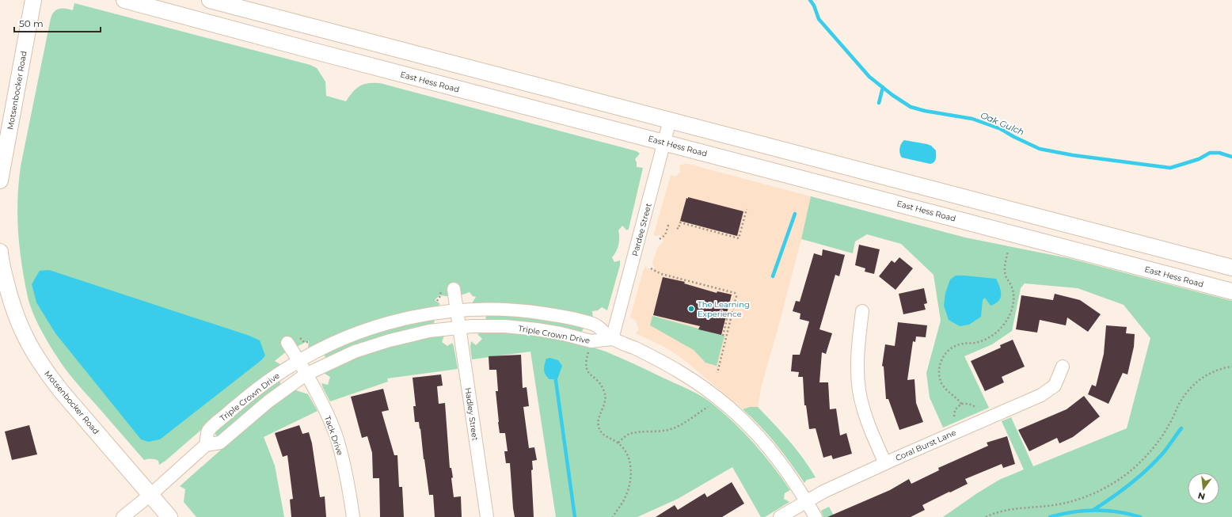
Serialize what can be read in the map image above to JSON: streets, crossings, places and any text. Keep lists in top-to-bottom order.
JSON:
{
  "streets": {
    "main road": ["East Hess Road", "Motsenbocker Road"],
    "street": [
      "Pardee Street",
      "Triple Crown Drive",
      "Hadley Street",
      "Tack Drive",
      "Coral Burst Lane"
    ]
  },
  "crossings": [
    ["East Hess Road", "Pardee Street"],
    ["Motsenbocker Road", "Triple Crown Drive"],
    ["Pardee Street", "Triple Crown Drive"],
    ["Triple Crown Drive", "Hadley Street"],
    ["Triple Crown Drive", "Tack Drive"],
    ["Triple Crown Drive", "Coral Burst Lane"]
  ],
  "water": ["Oak Gulch"],
  "places": ["The Learning Experience"],
  "scale_bar": "50 m",
  "north": "bottom"
}
